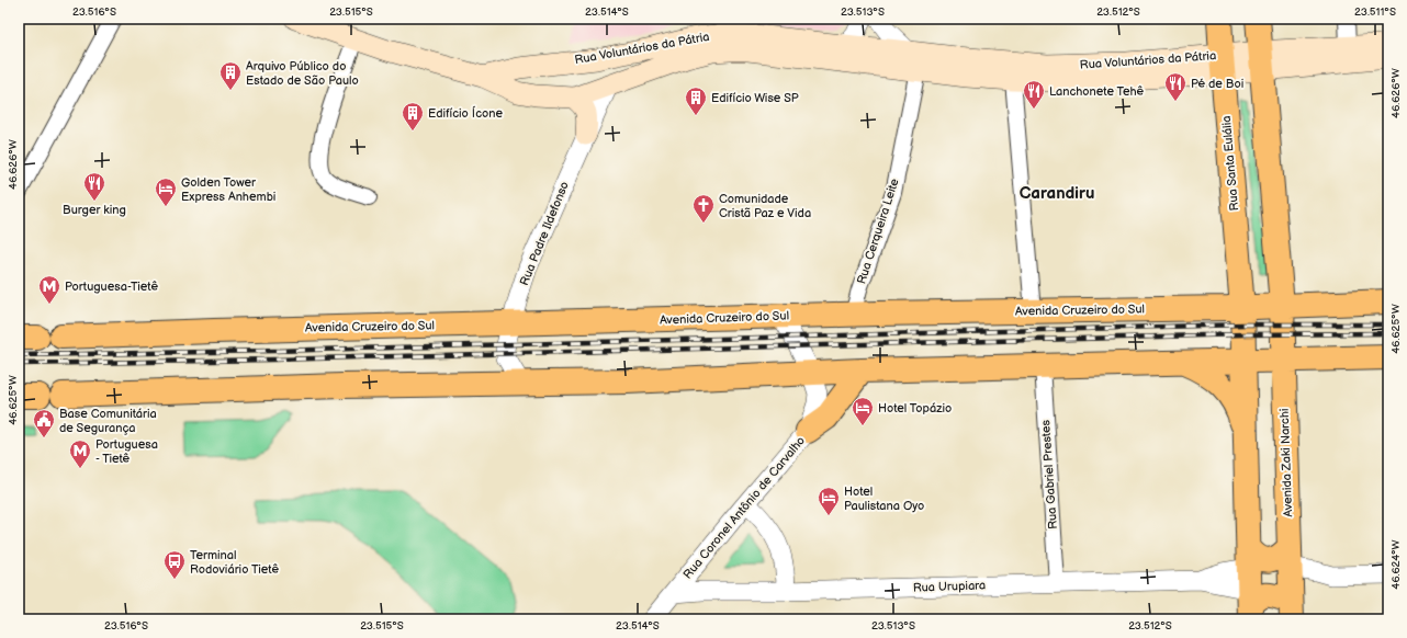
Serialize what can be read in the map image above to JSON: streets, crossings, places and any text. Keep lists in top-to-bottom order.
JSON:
{
  "streets": {
    "main road": [
      "Rua Voluntários da Pátria",
      "Rua Santa Eulália",
      "Avenida Cruzeiro do Sul",
      "Avenida Zaki Narchi"
    ],
    "street": [
      "Rua Cerqueira Leite",
      "Rua Padre Ildefonso",
      "Rua Gabriel Prestes",
      "Rua Coronel Antônio de Carvalho",
      "Rua Urupiara"
    ]
  },
  "crossings": [
    ["Rua Voluntários da Pátria", "Rua Santa Eulália"],
    ["Rua Voluntários da Pátria", "Rua Cerqueira Leite"],
    ["Rua Voluntários da Pátria", "Rua Padre Ildefonso"],
    ["Rua Santa Eulália", "Avenida Cruzeiro do Sul"],
    ["Rua Cerqueira Leite", "Avenida Cruzeiro do Sul"],
    ["Rua Padre Ildefonso", "Avenida Cruzeiro do Sul"],
    ["Avenida Cruzeiro do Sul", "Avenida Zaki Narchi"],
    ["Avenida Cruzeiro do Sul", "Rua Coronel Antônio de Carvalho"],
    ["Rua Gabriel Prestes", "Rua Urupiara"],
    ["Rua Coronel Antônio de Carvalho", "Rua Urupiara"]
  ],
  "districts": ["Carandiru"],
  "places": {
    "building": ["Arquivo Público do Estado de São Paulo", "Edifício Wise SP", "Edifício Ícone"],
    "restaurant": ["Pé de Boi", "Lanchonete Tehê", "Burger king"],
    "hotel": ["Golden Tower Express Anhembi", "Hotel Topázio", "Hotel Paulistana Oyo"],
    "church": ["Comunidade Cristã Paz e Vida"],
    "metro station": ["Portuguesa-Tietê", "Portuguesa - Tietê"],
    "public building": ["Base Comunitária de Segurança"],
    "bus stop": ["Terminal Rodoviário Tietê"]
  },
  "coordinates": [
    "23.516°S",
    "23.515°S",
    "23.514°S",
    "23.513°S",
    "23.512°S",
    "23.511°S",
    "46.626°W",
    "46.625°W",
    "46.624°W"
  ]
}
